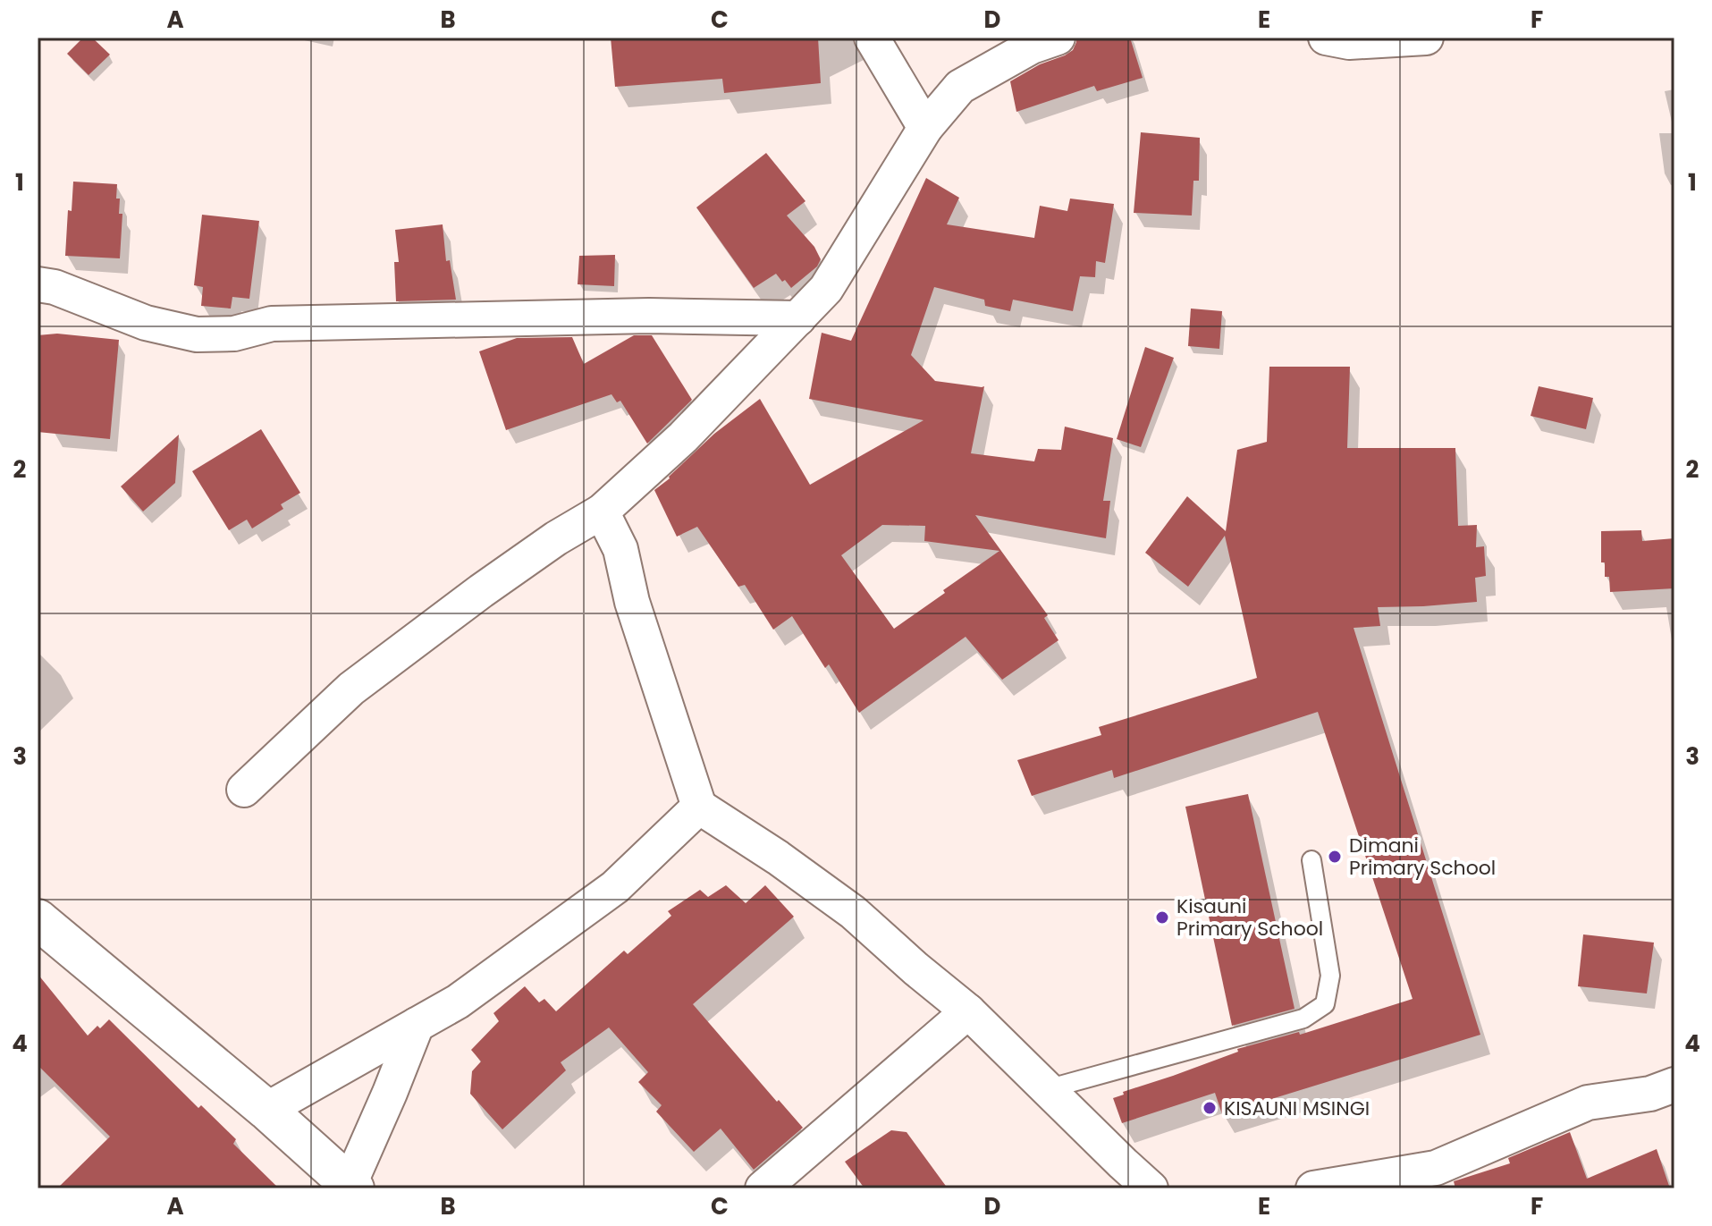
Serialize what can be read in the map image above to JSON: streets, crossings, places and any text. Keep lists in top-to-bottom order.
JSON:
{
  "places": ["Dimani Primary School", "Kisauni Primary School", "KISAUNI MSINGI"],
  "grid": {
    "columns": [
      "A",
      "B",
      "C",
      "D",
      "E",
      "F"
    ],
    "rows": [
      "1",
      "2",
      "3",
      "4"
    ]
  }
}
